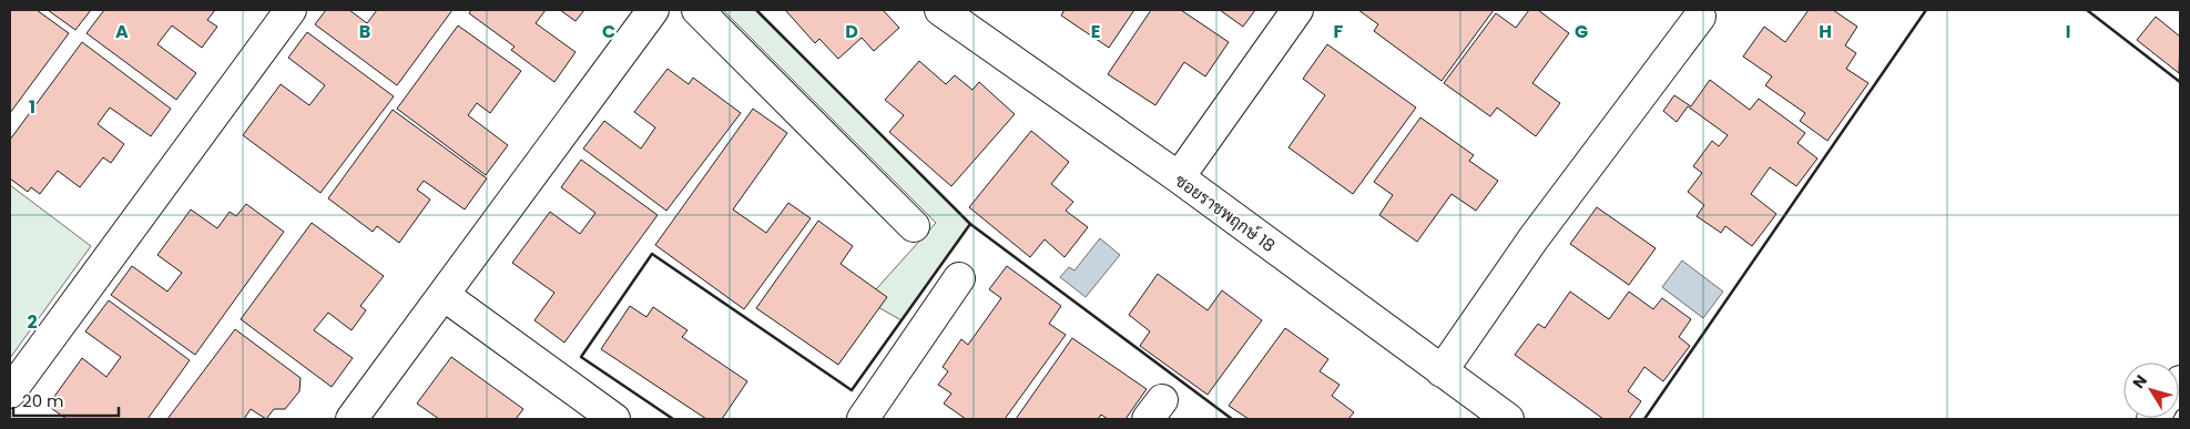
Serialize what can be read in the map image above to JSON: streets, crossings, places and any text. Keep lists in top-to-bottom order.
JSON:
{
  "streets": {
    "street": ["ซอยราชพฤกษ์ 18"]
  },
  "scale_bar": "20 m",
  "north": "top left",
  "grid": {
    "columns": [
      "A",
      "B",
      "C",
      "D",
      "E",
      "F",
      "G",
      "H",
      "I"
    ],
    "rows": ["1", "2"]
  }
}
